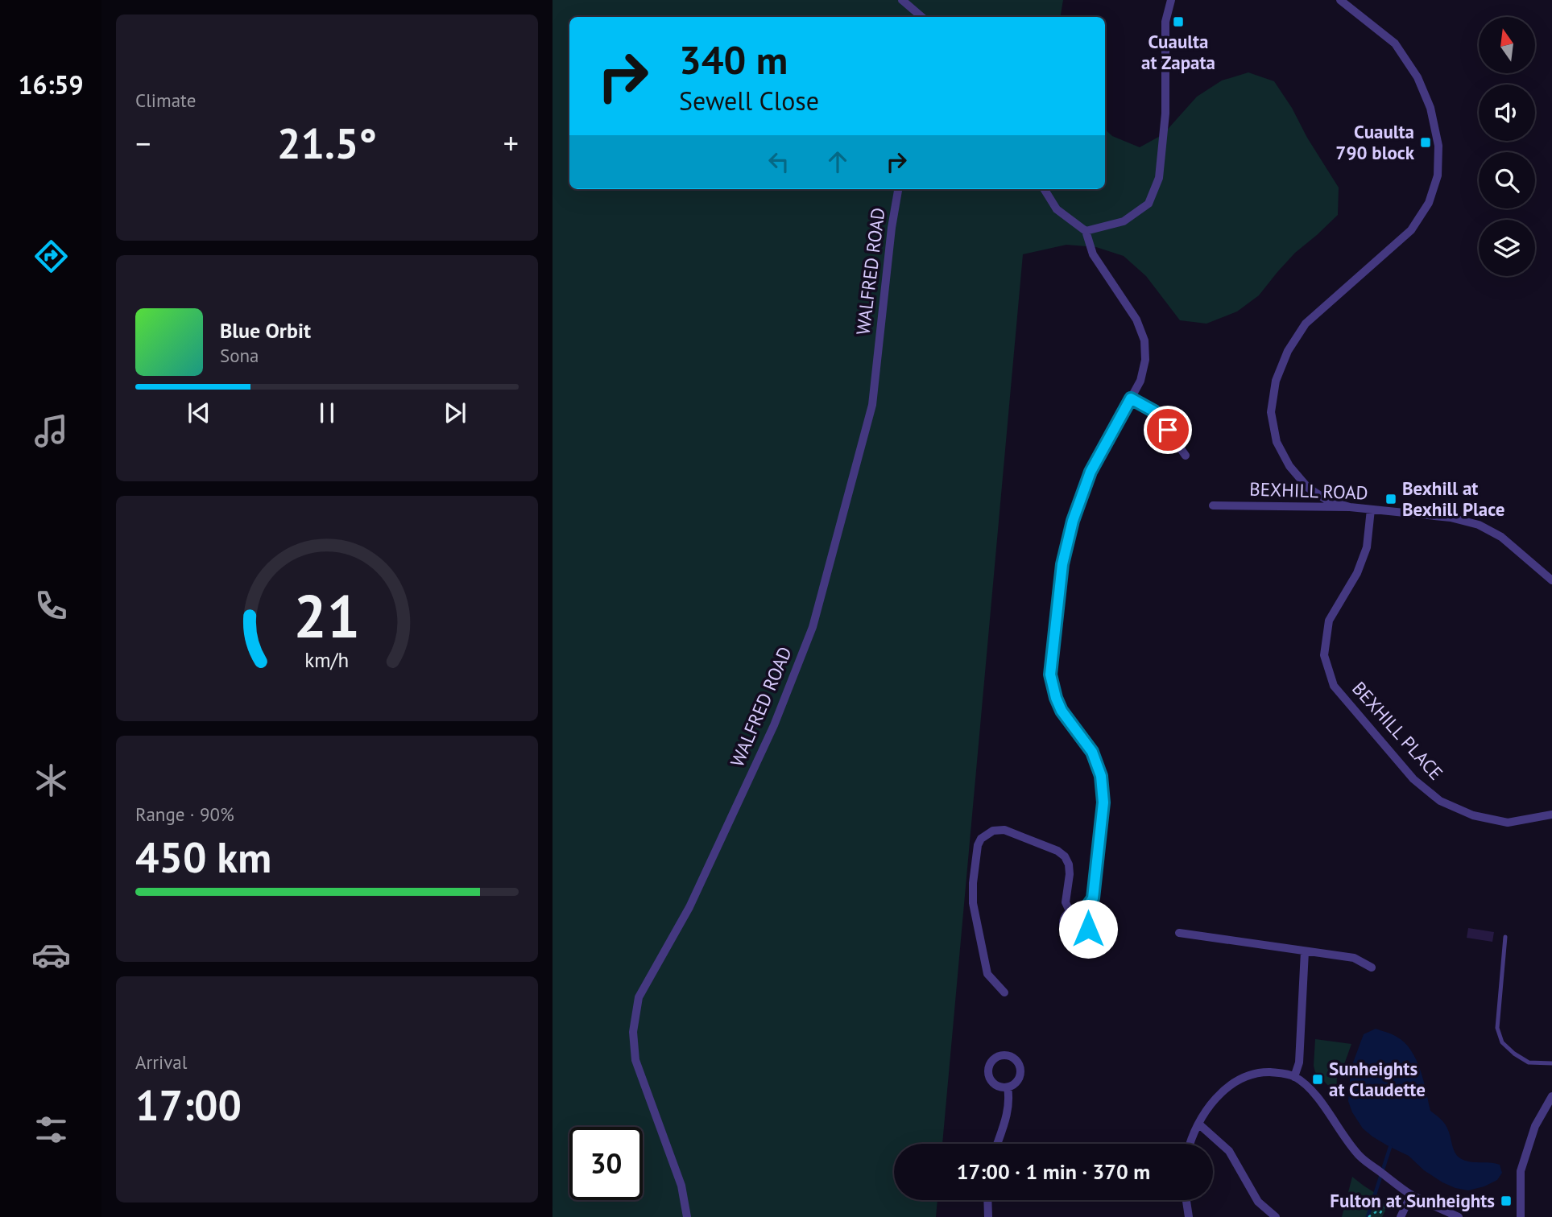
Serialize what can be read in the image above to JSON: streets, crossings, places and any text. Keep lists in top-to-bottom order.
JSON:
{
  "streets": {
    "street": ["WALFRED ROAD", "BEXHILL ROAD", "BEXHILL PLACE"]
  },
  "crossings": [
    ["BEXHILL ROAD", "BEXHILL PLACE"]
  ],
  "places": {
    "transit": [
      "Cuaulta at Zapata",
      "Cuaulta 790 block",
      "Bexhill at Bexhill Place",
      "Sunheights at Claudette",
      "Fulton at Sunheights"
    ]
  },
  "north": "top",
  "page": {
    "tabs": "16:59",
    "tile": [
      "Climate",
      ["Range · 90%", "450 km"],
      ["Arrival", "17:00"]
    ],
    "turn": ["340 m", "Sewell Close"],
    "heat": ["−", "21.5°", "+"],
    "song": ["Blue Orbit", "Sona"],
    "limit": "30",
    "trip": "17:00 · 1 min · 370 m",
    "gauge": ["21", "km/h"]
  }
}
